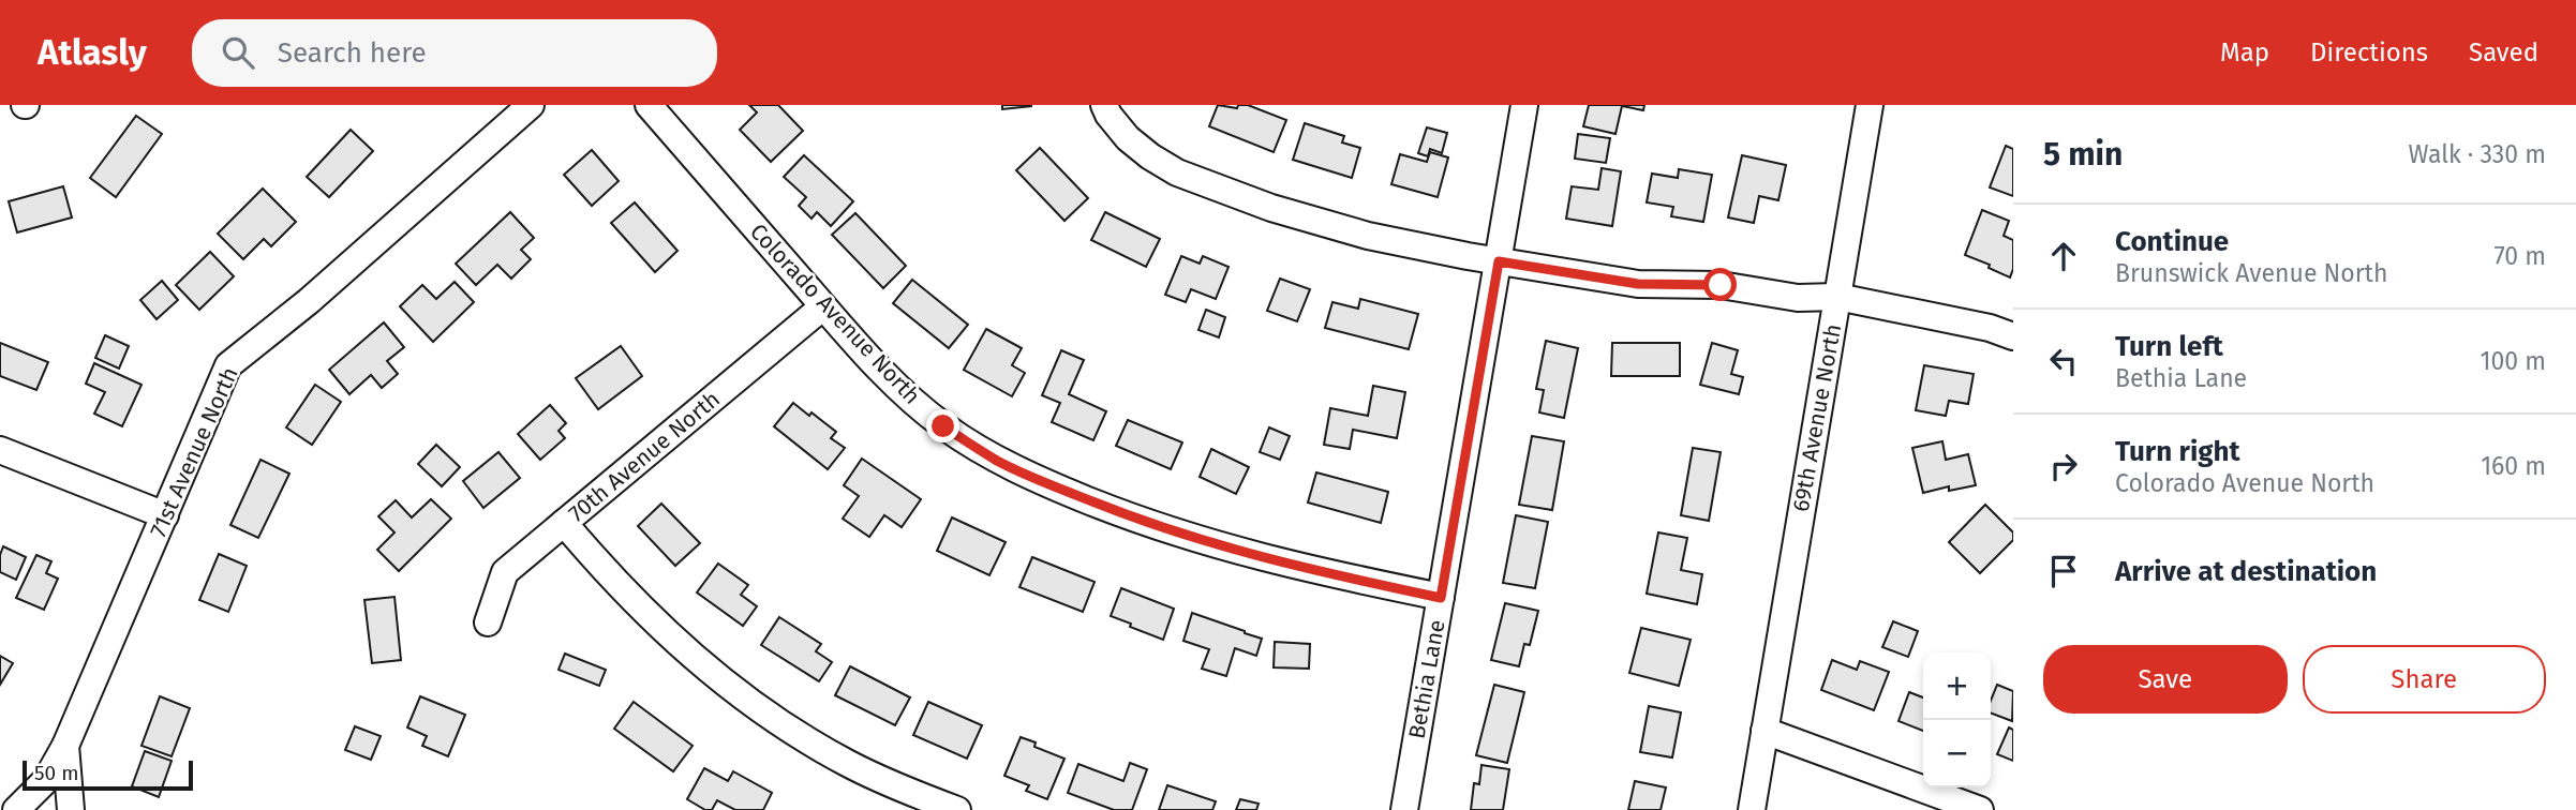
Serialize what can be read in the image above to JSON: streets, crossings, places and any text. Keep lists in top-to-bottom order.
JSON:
{
  "streets": {
    "street": [
      "Colorado Avenue North",
      "69th Avenue North",
      "71st Avenue North",
      "70th Avenue North",
      "Bethia Lane"
    ]
  },
  "crossings": [
    ["Colorado Avenue North", "70th Avenue North"],
    ["Colorado Avenue North", "Bethia Lane"]
  ],
  "scale_bar": "50 m",
  "page": {
    "header": "Atlasly",
    "search": "Search here",
    "nav": ["Map", "Directions", "Saved"],
    "heading": ["5 min", "Walk · 330 m"],
    "list": [
      ["Continue", "Brunswick Avenue North", "70 m"],
      ["Turn left", "Bethia Lane", "100 m"],
      ["Turn right", "Colorado Avenue North", "160 m"],
      "Arrive at destination"
    ],
    "buttons": ["Save", "Share"],
    "map_buttons": ["+", "−"],
    "scale": "50 m"
  }
}
